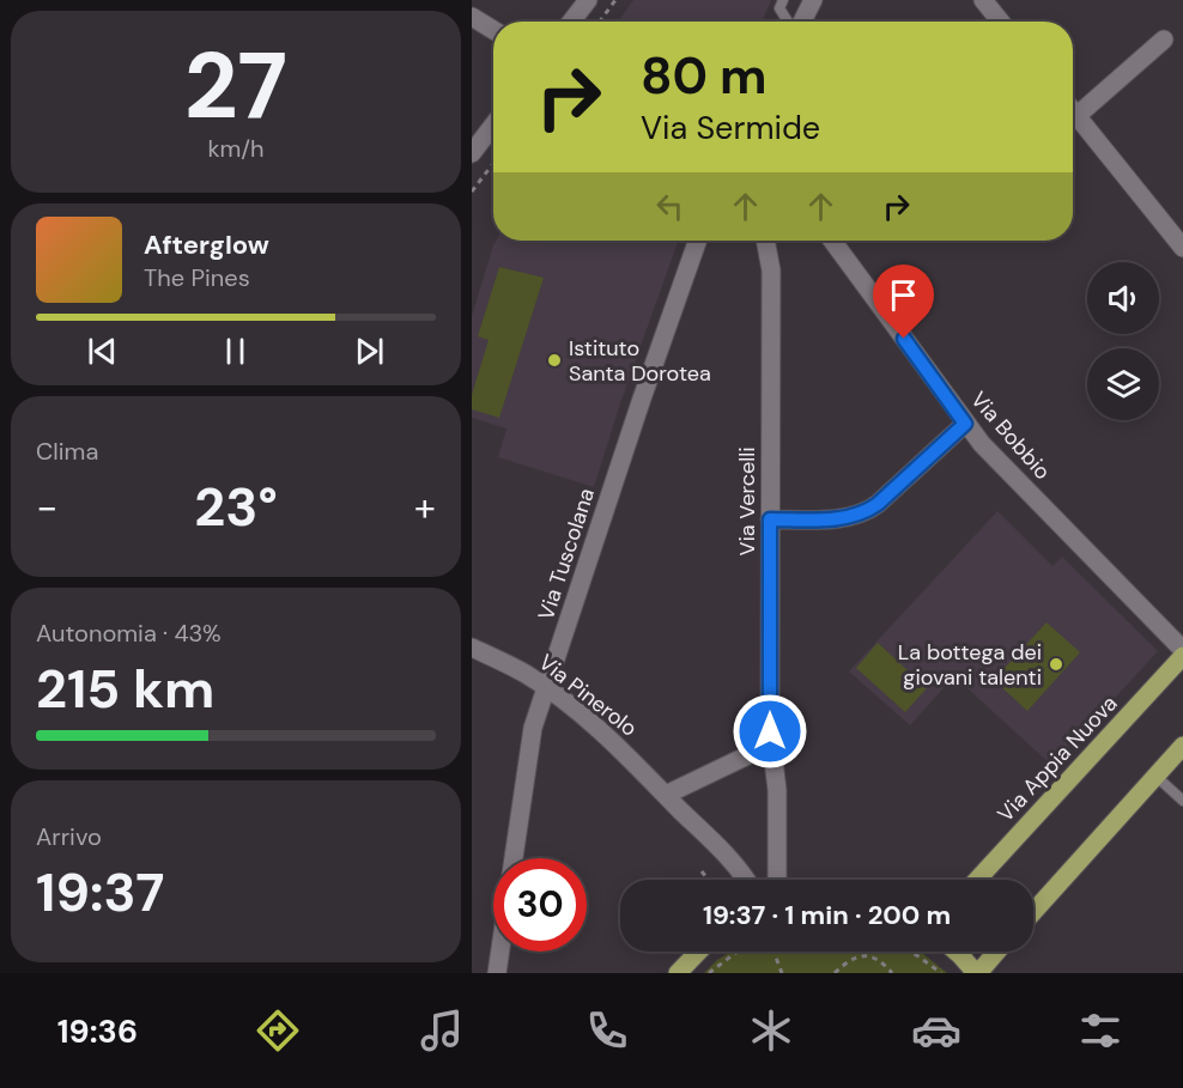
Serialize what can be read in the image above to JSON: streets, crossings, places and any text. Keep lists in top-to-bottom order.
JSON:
{
  "streets": {
    "main road": ["Via Appia Nuova"],
    "street": [
      "Via Bobbio",
      "Via Vercelli",
      "Via Tuscolana",
      "Via Pinerolo"
    ]
  },
  "crossings": [
    ["Via Tuscolana", "Via Pinerolo"]
  ],
  "places": ["Istituto Santa Dorotea", "La bottega dei giovani talenti"],
  "page": {
    "tile": [
      ["27", "km/h"],
      "Clima",
      ["Autonomia · 43%", "215 km"],
      ["Arrivo", "19:37"]
    ],
    "turn": ["80 m", "Via Sermide"],
    "song": ["Afterglow", "The Pines"],
    "heat": ["−", "23°", "+"],
    "limit": "30",
    "trip": "19:37 · 1 min · 200 m",
    "tabs": "19:36"
  }
}
